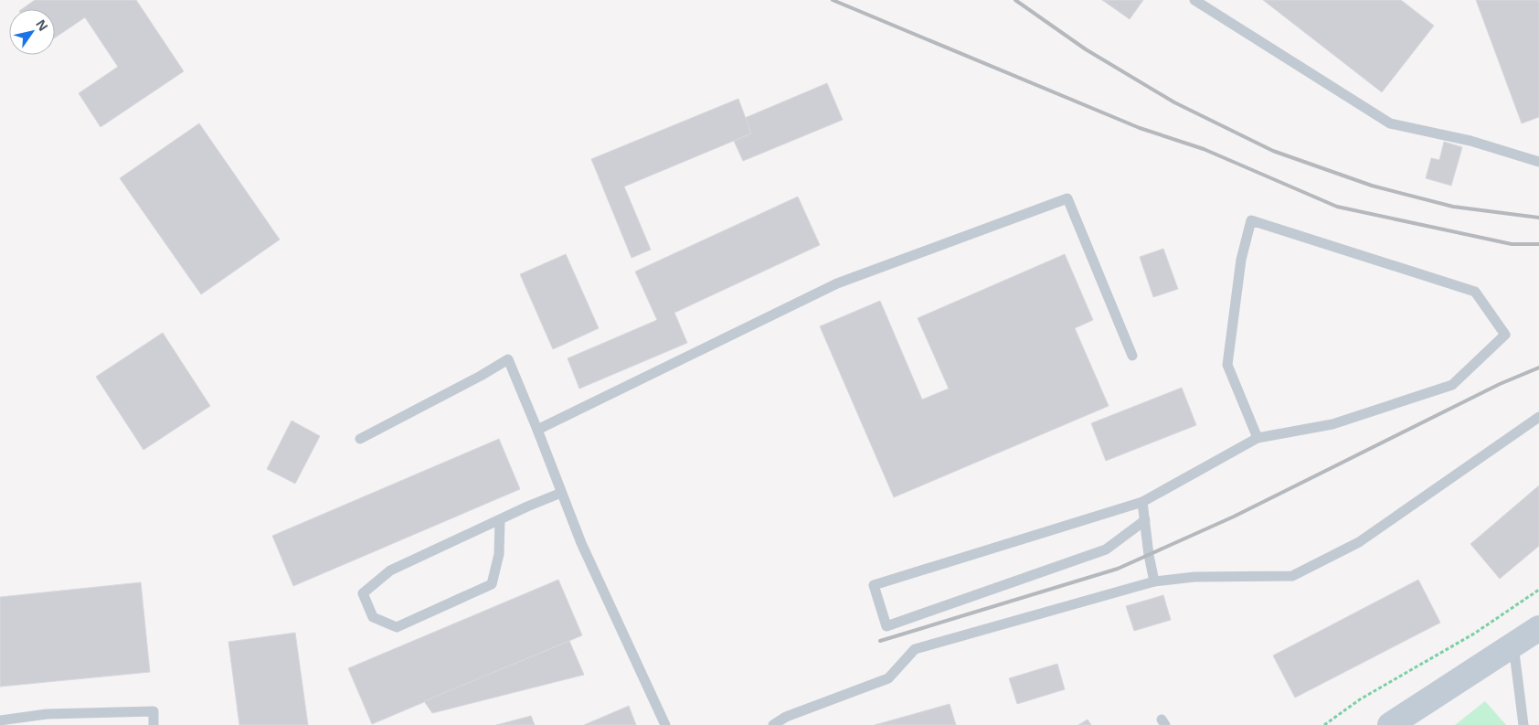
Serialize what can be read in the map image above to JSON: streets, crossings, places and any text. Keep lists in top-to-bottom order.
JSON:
{
  "north": "top right"
}
